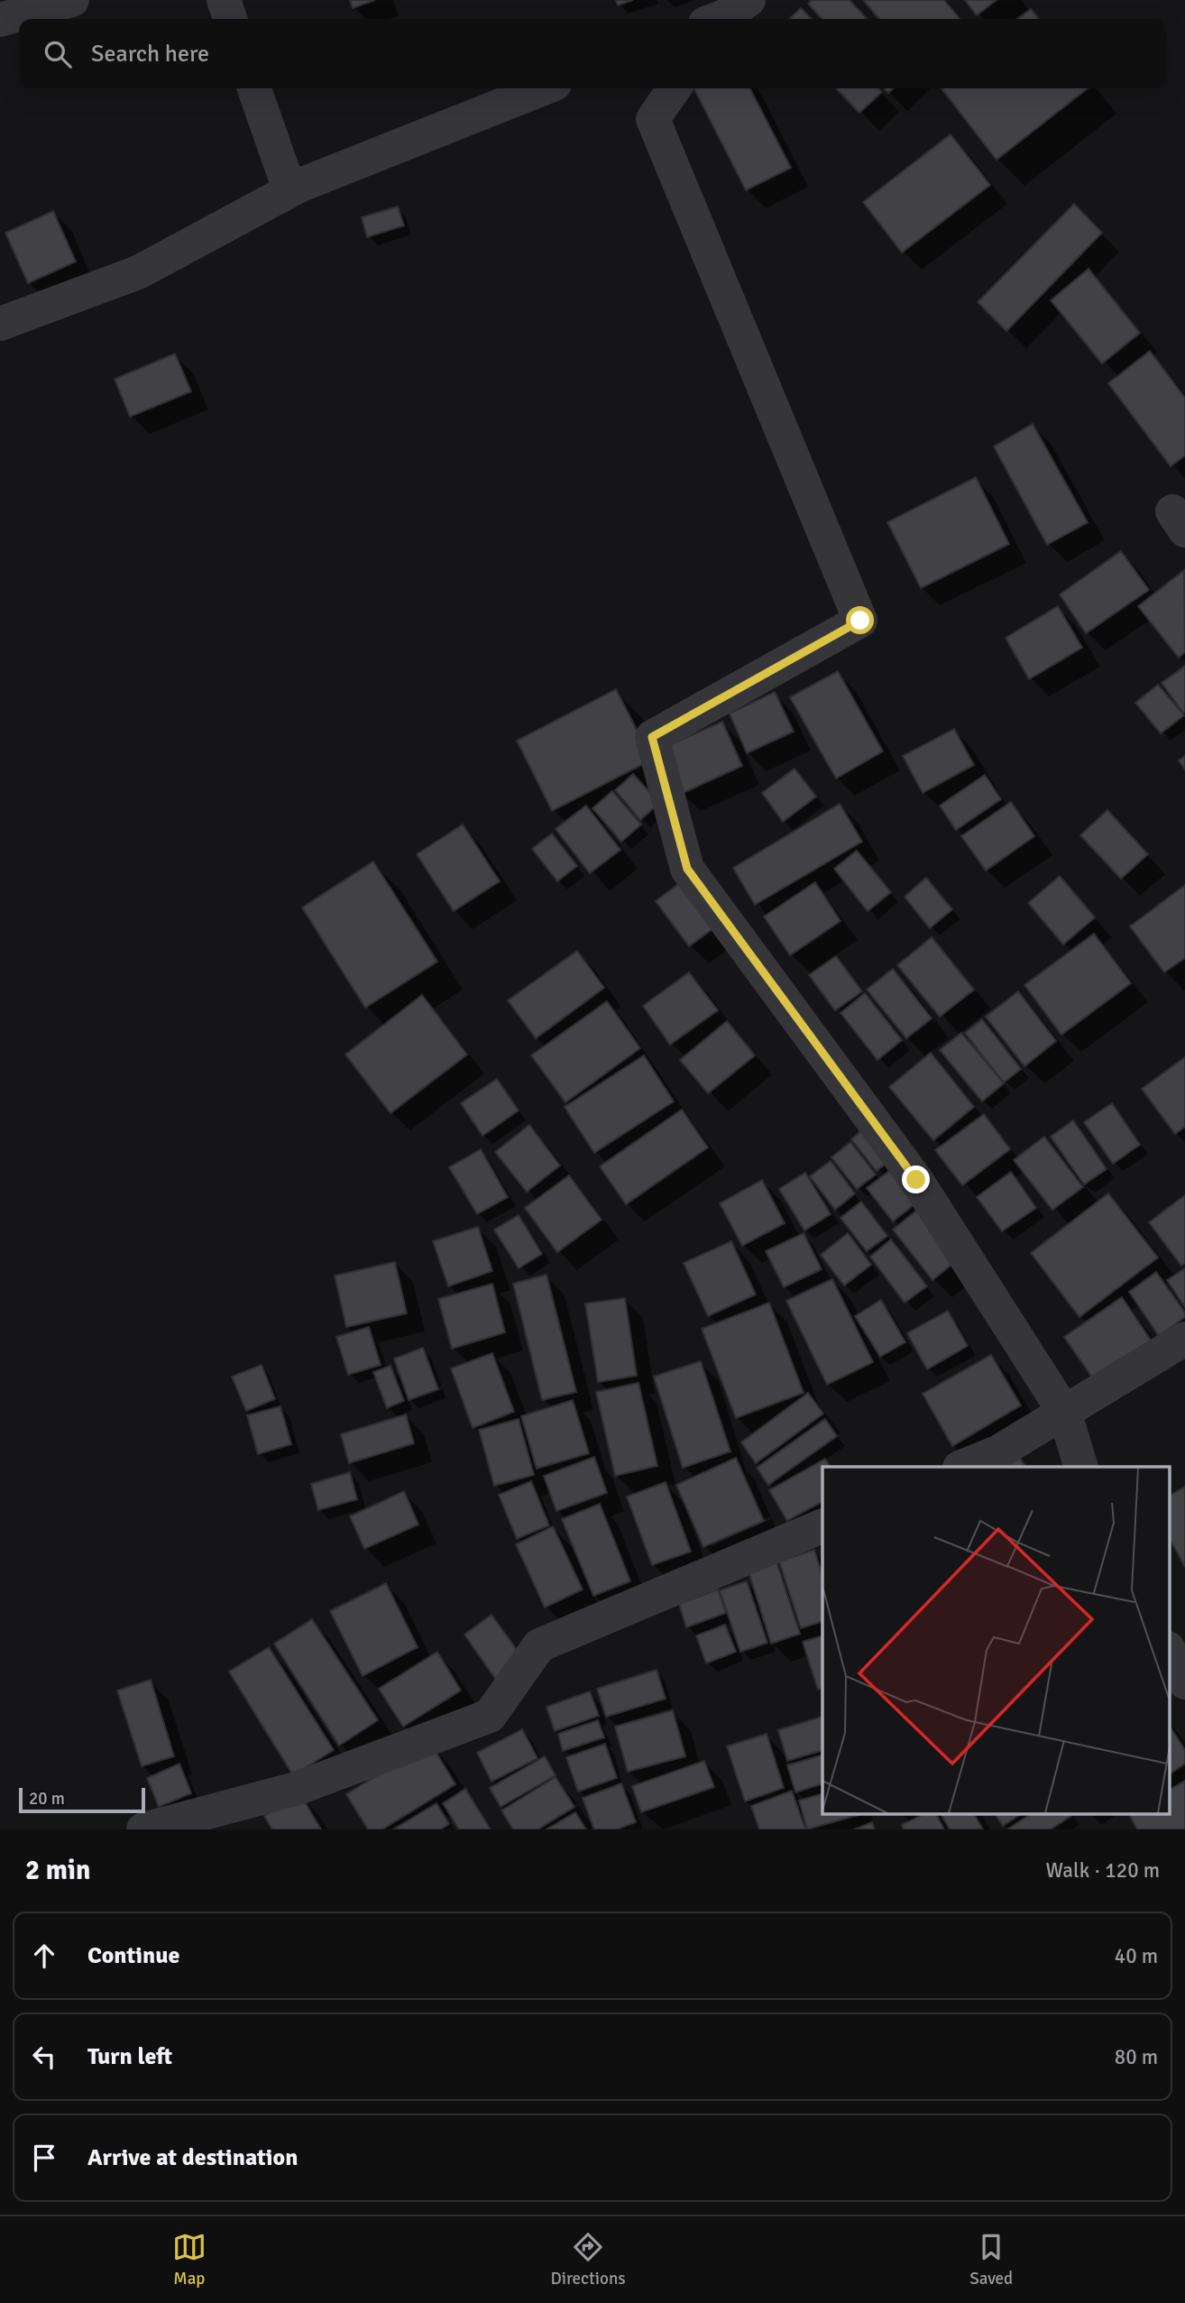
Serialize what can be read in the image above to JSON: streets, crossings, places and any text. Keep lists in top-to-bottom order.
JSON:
{
  "scale_bar": "20 m",
  "page": {
    "search": "Search here",
    "scale": "20 m",
    "heading": ["2 min", "Walk · 120 m"],
    "list": [
      ["Continue", "40 m"],
      ["Turn left", "80 m"],
      "Arrive at destination"
    ],
    "nav": ["Map", "Directions", "Saved"]
  }
}
